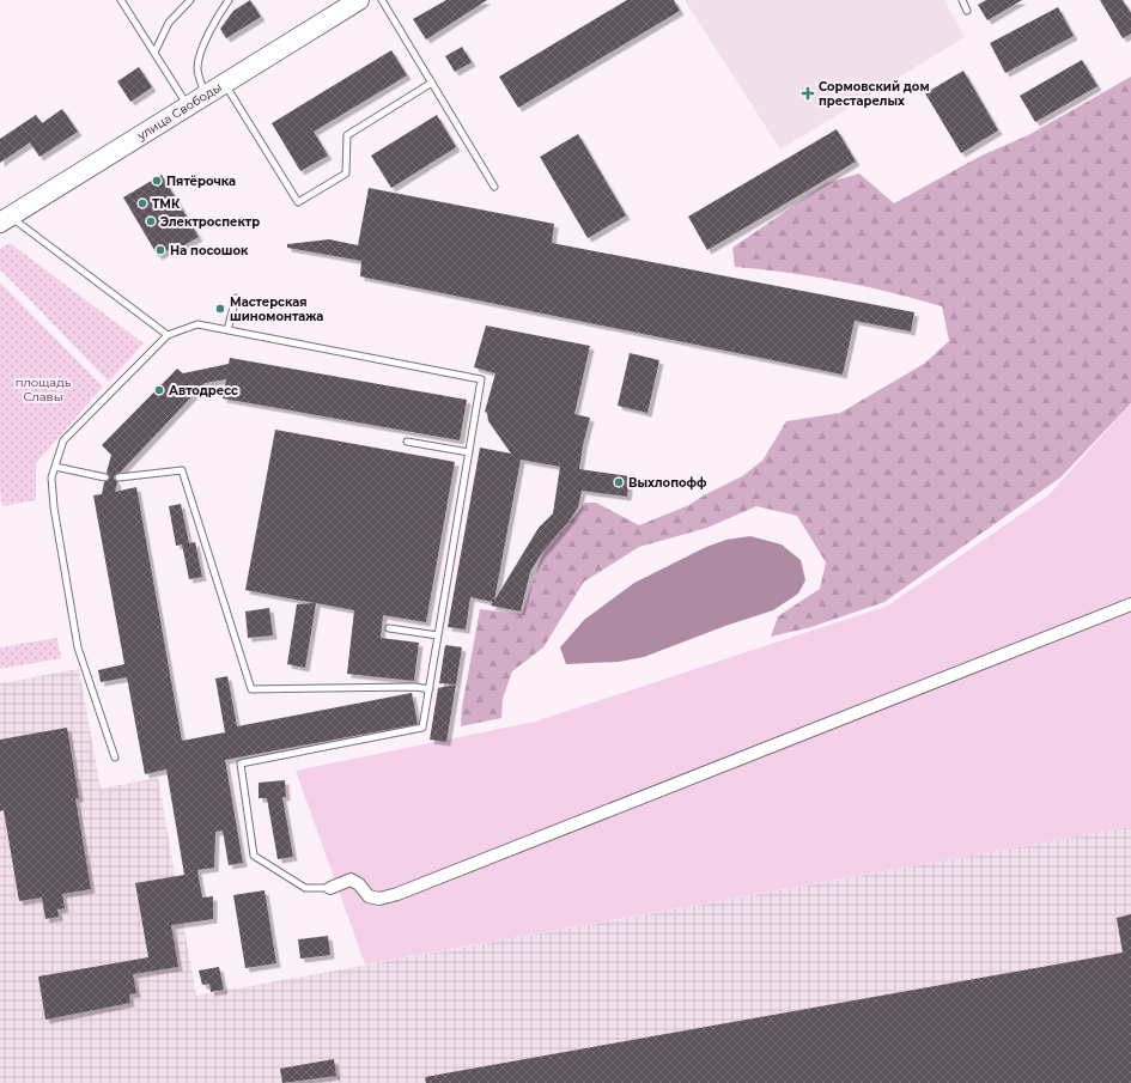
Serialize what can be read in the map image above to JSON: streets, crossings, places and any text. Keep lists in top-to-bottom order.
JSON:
{
  "streets": {
    "main road": ["улица Свободы"]
  },
  "parks": ["площадь Славы"],
  "places": {
    "health": ["Сормовский дом престарелых"],
    "other": [
      "Пятёрочка",
      "ТМК",
      "Электроспектр",
      "На посошок",
      "Мастерская шиномонтажа",
      "Автодресс",
      "Выхлопофф"
    ]
  }
}
